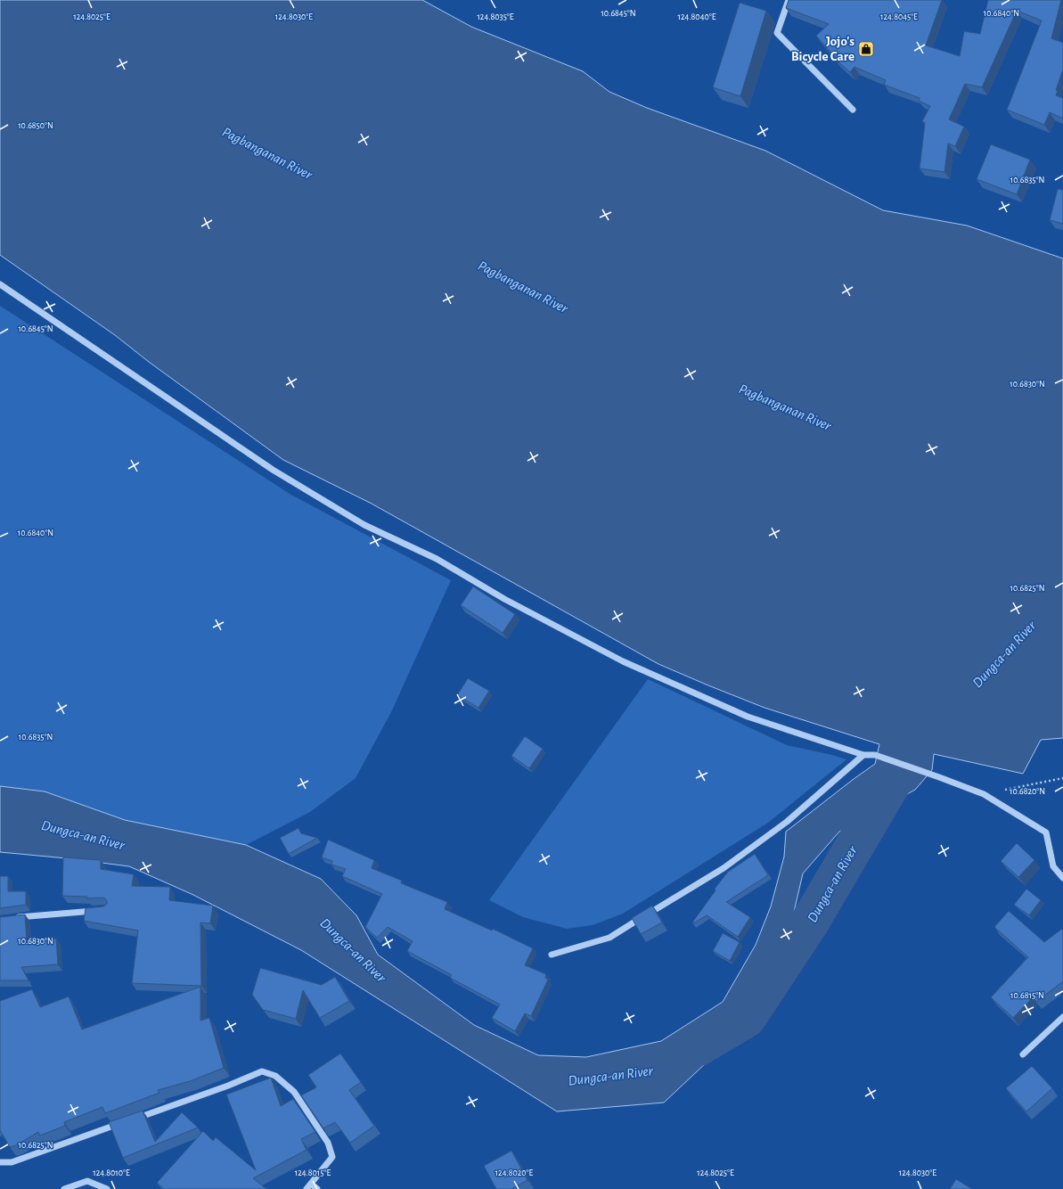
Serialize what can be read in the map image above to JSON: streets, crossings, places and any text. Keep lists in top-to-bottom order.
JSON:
{
  "water": ["Pagbanganan River", "Dungca-an River"],
  "places": {
    "shop": ["Jojo's Bicycle Care"]
  },
  "coordinates": [
    "10.6845°N",
    "10.6840°N",
    "124.8025°E",
    "124.8030°E",
    "124.8035°E",
    "124.8040°E",
    "124.8045°E",
    "10.6850°N",
    "10.6835°N",
    "10.6830°N",
    "10.6825°N",
    "10.6820°N",
    "10.6815°N",
    "124.8010°E",
    "124.8015°E",
    "124.8020°E"
  ]
}
